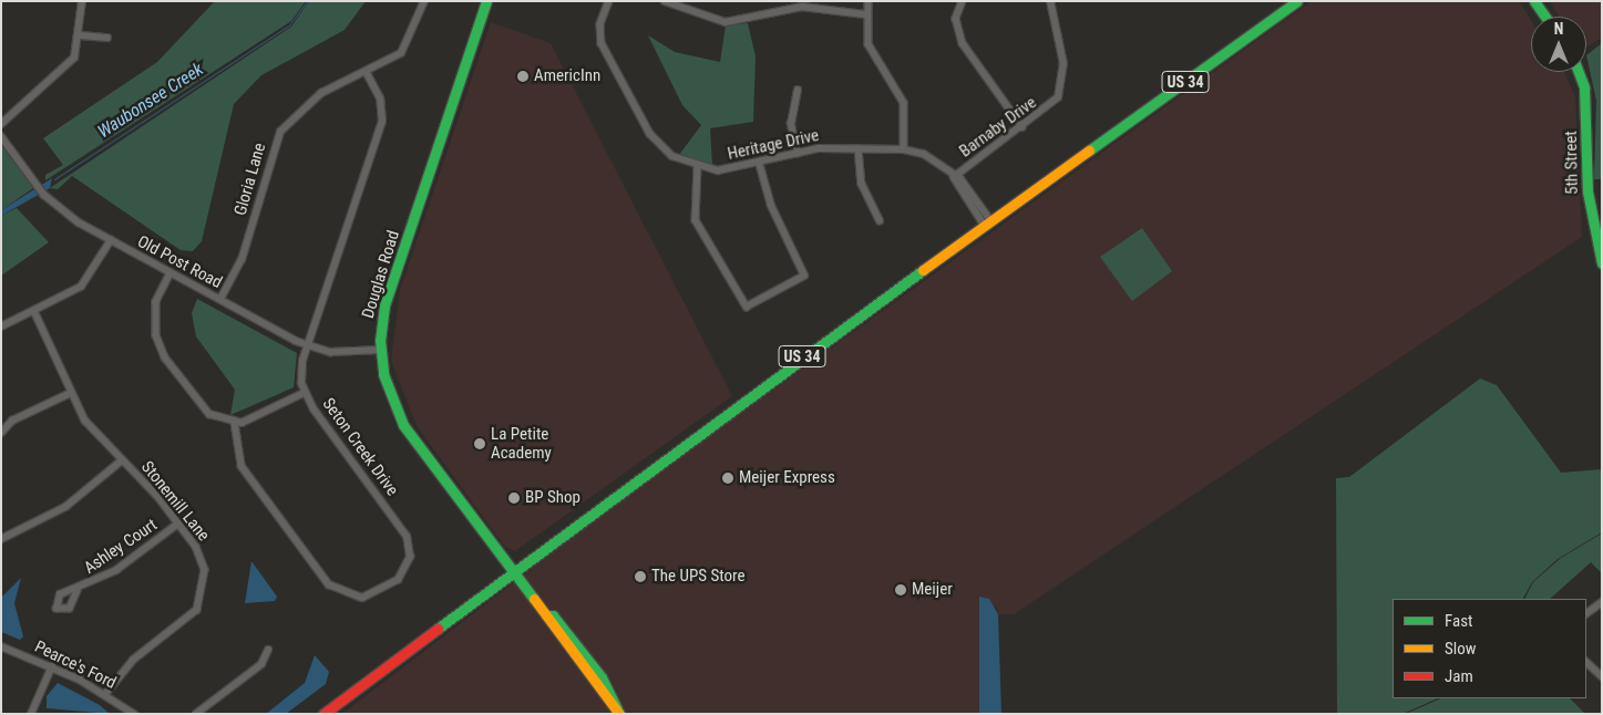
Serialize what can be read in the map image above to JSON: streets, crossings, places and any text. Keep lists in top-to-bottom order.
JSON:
{
  "streets": {
    "main road": ["US 34", "5th Street", "Douglas Road"],
    "street": [
      "Barnaby Drive",
      "Heritage Drive",
      "Gloria Lane",
      "Old Post Road",
      "Seton Creek Drive",
      "Stonemill Lane",
      "Ashley Court",
      "Pearce's Ford"
    ]
  },
  "crossings": [
    ["US 34", "Heritage Drive"],
    ["US 34", "Douglas Road"],
    ["Barnaby Drive", "Heritage Drive"],
    ["Gloria Lane", "Old Post Road"],
    ["Gloria Lane", "Seton Creek Drive"],
    ["Old Post Road", "Douglas Road"],
    ["Old Post Road", "Seton Creek Drive"],
    ["Stonemill Lane", "Ashley Court"],
    ["Stonemill Lane", "Pearce's Ford"]
  ],
  "water": ["Waubonsee Creek"],
  "places": [
    "AmericInn",
    "La Petite Academy",
    "Meijer Express",
    "BP Shop",
    "The UPS Store",
    "Meijer"
  ],
  "legend": ["Fast", "Slow", "Jam"],
  "north": "top"
}
